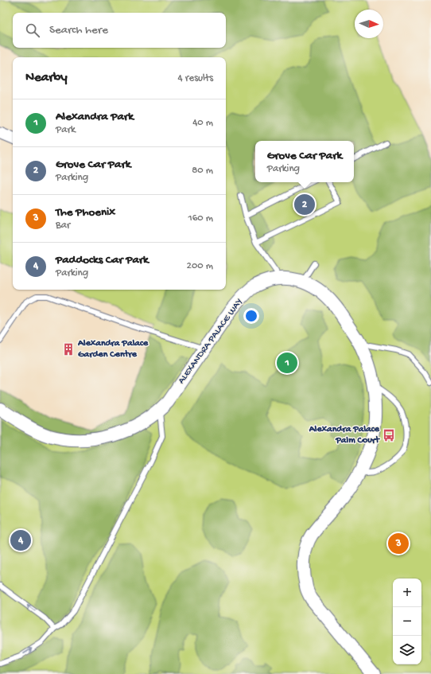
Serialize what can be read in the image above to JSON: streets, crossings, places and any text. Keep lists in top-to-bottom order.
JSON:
{
  "streets": {
    "street": ["ALEXANDRA PALACE WAY"]
  },
  "places": {
    "building": ["Alexandra Palace Garden Centre"],
    "bus stop": ["Alexandra Palace Palm Court"]
  },
  "north": "right",
  "page": {
    "search": "Search here",
    "heading": ["Nearby", "4 results"],
    "list": [
      {
        "mark": "1",
        "name": "Alexandra Park",
        "note": "Park",
        "value": "40 m"
      },
      {
        "mark": "2",
        "name": "Grove Car Park",
        "note": "Parking",
        "value": "80 m"
      },
      {
        "mark": "3",
        "name": "The Phoenix",
        "note": "Bar",
        "value": "160 m"
      },
      {
        "mark": "4",
        "name": "Paddocks Car Park",
        "note": "Parking",
        "value": "200 m"
      }
    ],
    "popup": ["Grove Car Park", "Parking"],
    "pins": [
      "2",
      "1",
      "4",
      "3"
    ],
    "map_buttons": ["+", "−"]
  }
}
